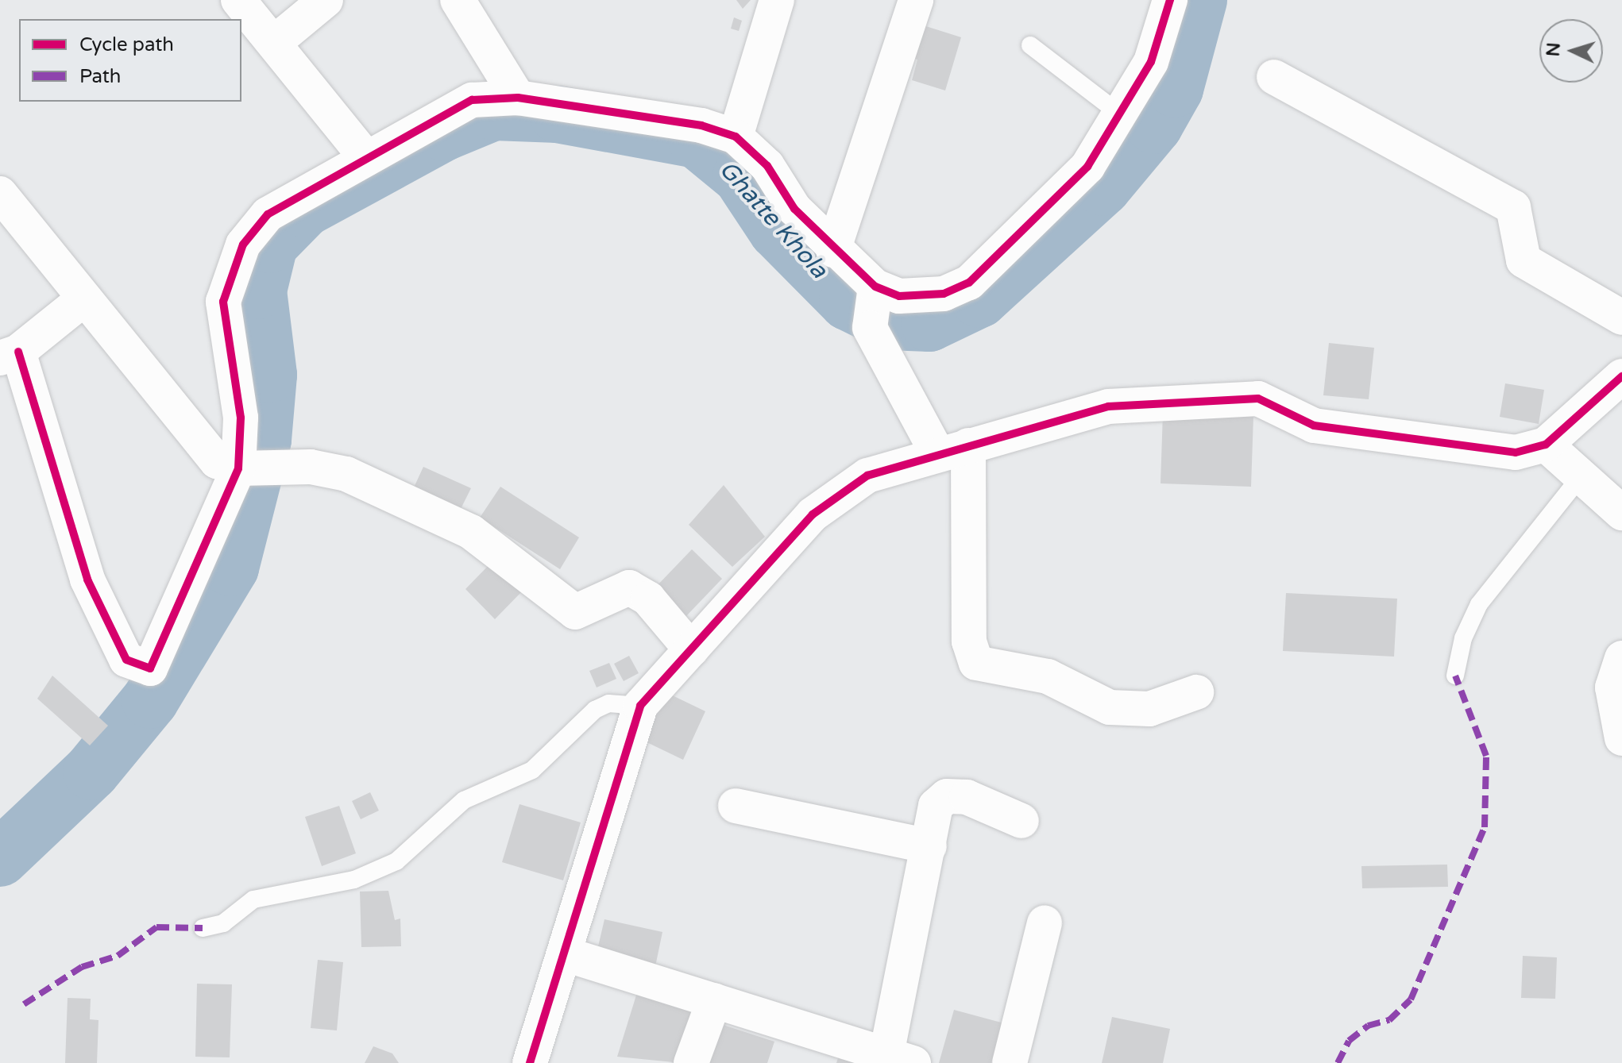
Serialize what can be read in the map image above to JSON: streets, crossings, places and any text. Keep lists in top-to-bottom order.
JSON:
{
  "water": ["Ghatte Khola"],
  "legend": ["Cycle path", "Path"],
  "north": "left"
}
